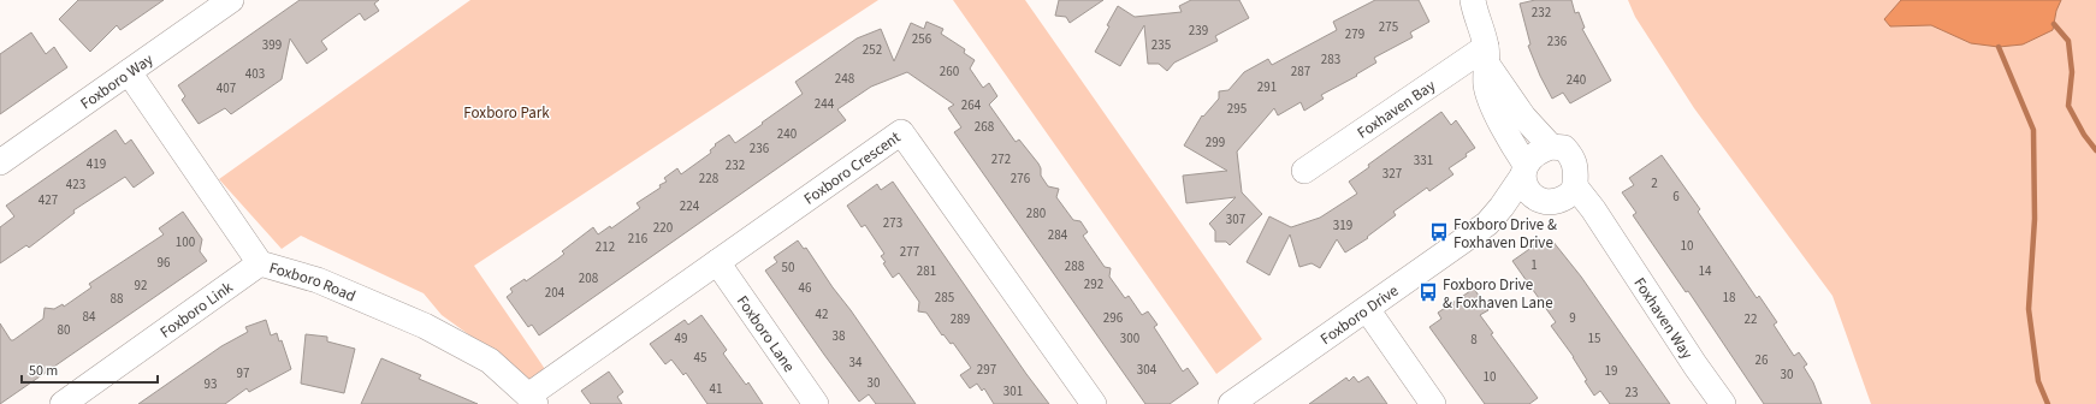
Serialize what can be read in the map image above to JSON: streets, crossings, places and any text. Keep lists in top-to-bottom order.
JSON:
{
  "streets": {
    "street": [
      "Foxboro Way",
      "Foxhaven Bay",
      "Foxboro Crescent",
      "Foxboro Road",
      "Foxboro Link",
      "Foxboro Drive",
      "Foxhaven Way",
      "Foxboro Lane"
    ]
  },
  "crossings": [
    ["Foxboro Way", "Foxboro Road"],
    ["Foxboro Crescent", "Foxboro Road"],
    ["Foxboro Crescent", "Foxboro Lane"],
    ["Foxboro Road", "Foxboro Link"],
    ["Foxboro Drive", "Foxhaven Way"]
  ],
  "parks": ["Foxboro Park"],
  "places": {
    "bus stop": ["Foxboro Drive & Foxhaven Drive", "Foxboro Drive & Foxhaven Lane"]
  },
  "house_numbers": [
    "232",
    "275",
    "239",
    "279",
    "256",
    "236",
    "399",
    "235",
    "252",
    "283",
    "260",
    "287",
    "403",
    "248",
    "240",
    "291",
    "407",
    "244",
    "264",
    "295",
    "268",
    "240",
    "299",
    "236",
    "272",
    "331",
    "419",
    "232",
    "327",
    "228",
    "276",
    "2",
    "423",
    "6",
    "427",
    "224",
    "280",
    "307",
    "273",
    "319",
    "220",
    "284",
    "216",
    "100",
    "10",
    "212",
    "277",
    "96",
    "1",
    "288",
    "50",
    "281",
    "14",
    "208",
    "292",
    "92",
    "46",
    "204",
    "285",
    "18",
    "88",
    "42",
    "84",
    "296",
    "9",
    "289",
    "22",
    "80",
    "38",
    "49",
    "300",
    "15",
    "8",
    "45",
    "26",
    "34",
    "297",
    "304",
    "19",
    "97",
    "30",
    "10",
    "30",
    "93",
    "41",
    "301",
    "23"
  ],
  "scale_bar": "50 m"
}
